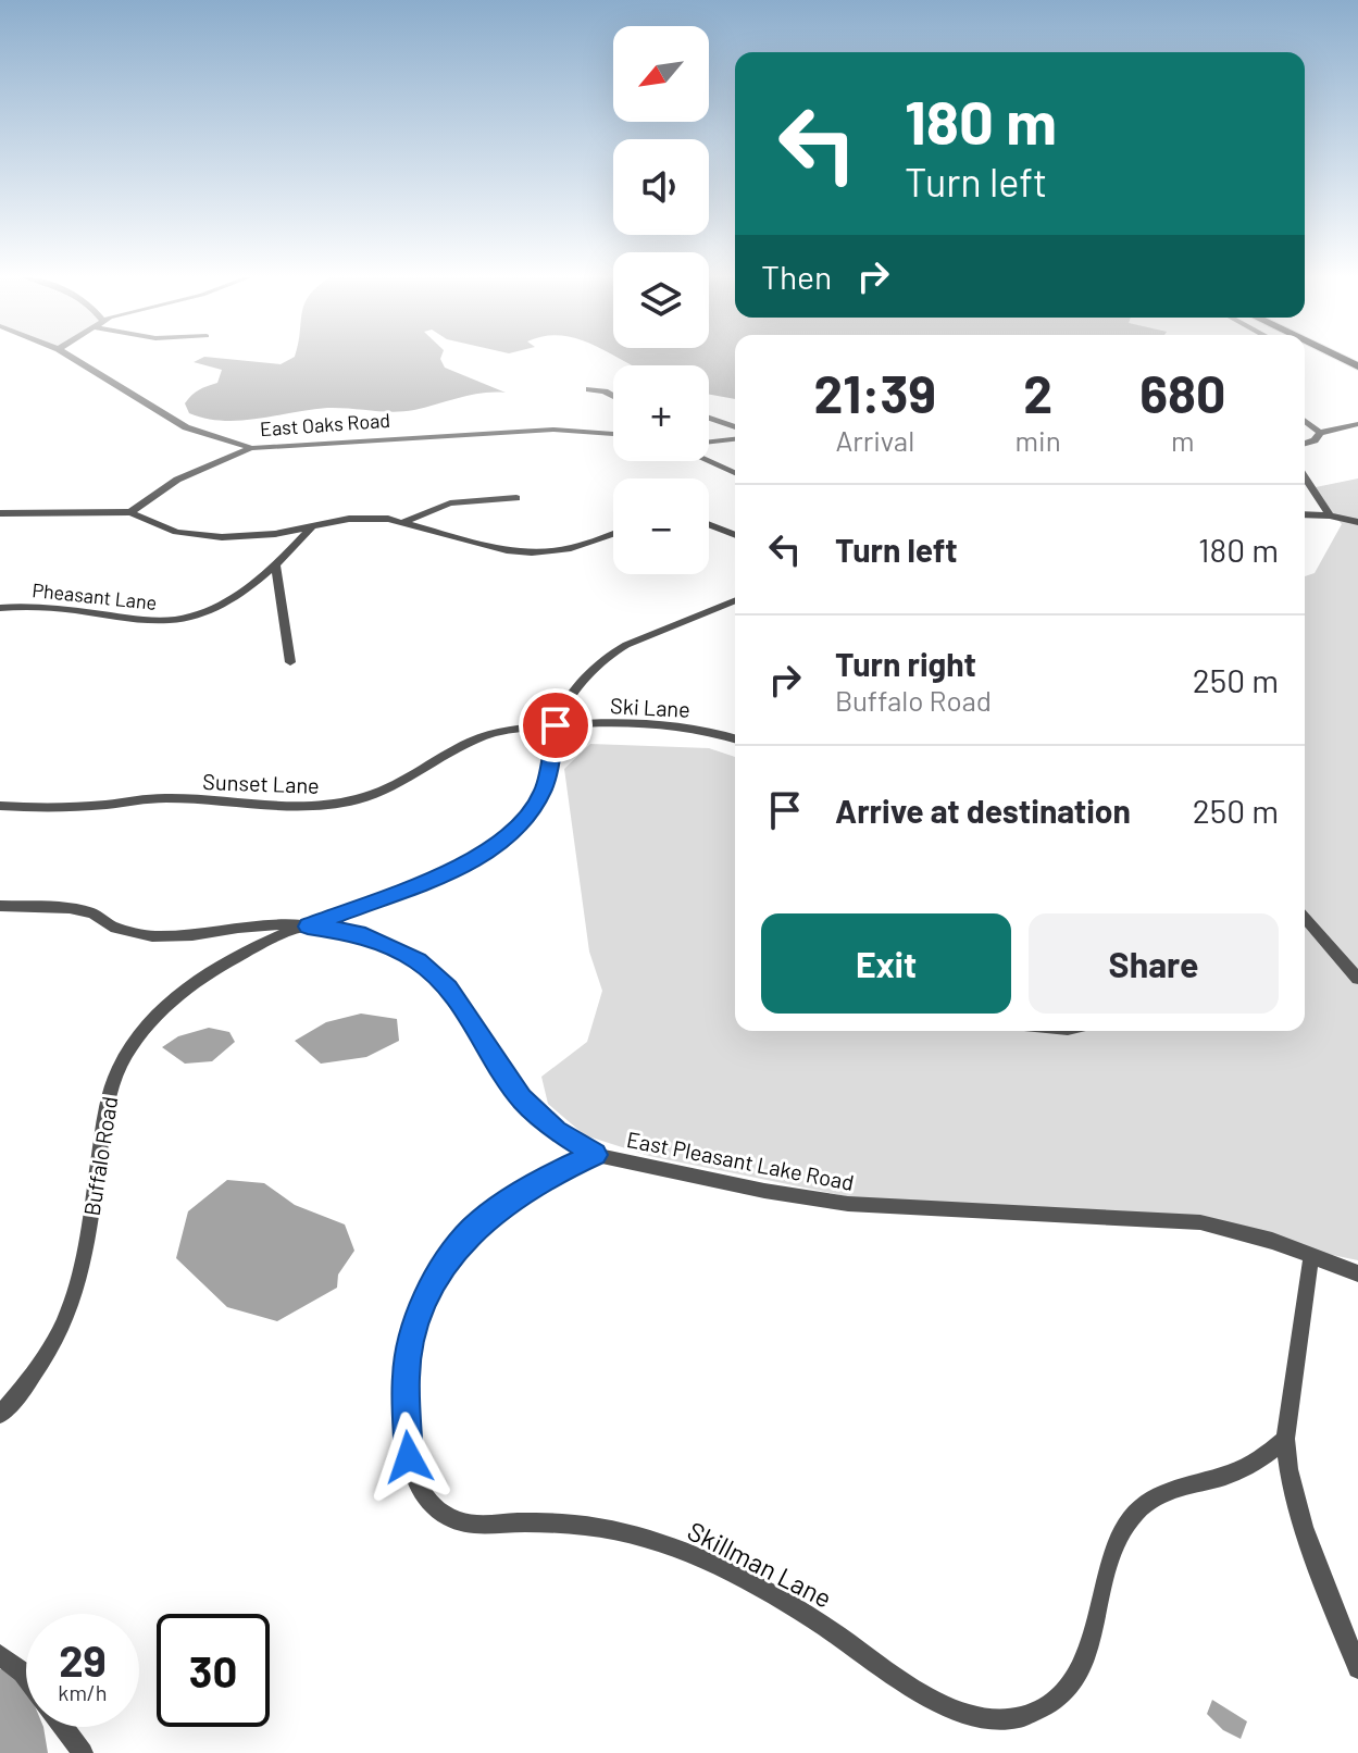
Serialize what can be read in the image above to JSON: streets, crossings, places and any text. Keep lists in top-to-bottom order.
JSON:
{
  "streets": {
    "street": [
      "East Oaks Road",
      "Pheasant Lane",
      "Ski Lane",
      "Sunset Lane",
      "Buffalo Road",
      "East Pleasant Lake Road",
      "Skillman Lane"
    ]
  },
  "crossings": [
    ["Ski Lane", "Sunset Lane"],
    ["Ski Lane", "Buffalo Road"],
    ["Sunset Lane", "Buffalo Road"],
    ["Buffalo Road", "East Pleasant Lake Road"],
    ["East Pleasant Lake Road", "Skillman Lane"]
  ],
  "north": "bottom left",
  "page": {
    "map_buttons": ["+", "−"],
    "turn": ["180 m", "Turn left"],
    "then": "Then",
    "eta": [
      "21:39",
      "Arrival",
      "2",
      "min",
      "680",
      "m"
    ],
    "list": [
      {
        "name": "Turn left",
        "value": "180 m"
      },
      {
        "name": "Turn right",
        "note": "Buffalo Road",
        "value": "250 m"
      },
      {
        "name": "Arrive at destination",
        "value": "250 m"
      }
    ],
    "buttons": ["Exit", "Share"],
    "speed": "29 km/h",
    "limit": "30"
  }
}
